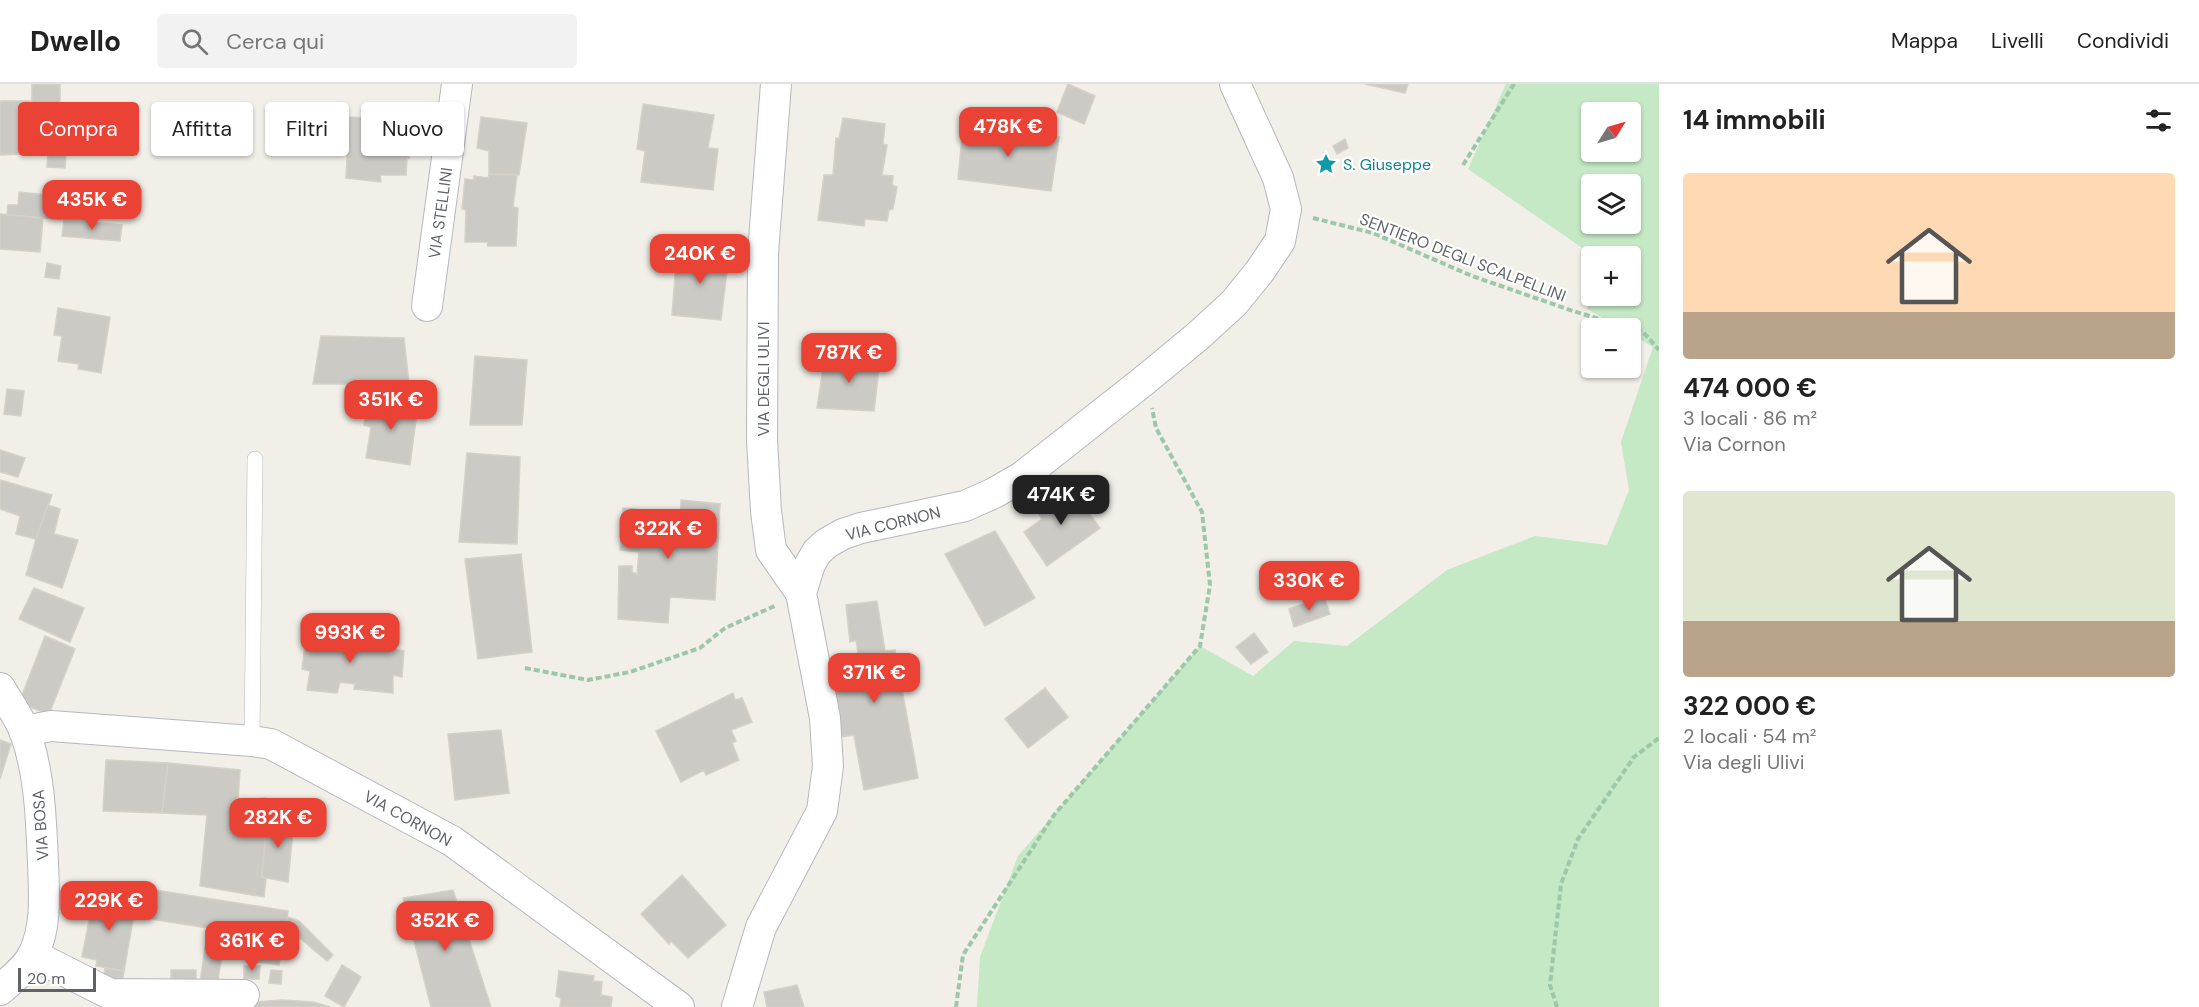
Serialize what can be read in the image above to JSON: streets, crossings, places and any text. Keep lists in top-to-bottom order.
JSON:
{
  "streets": {
    "street": [
      "VIA STELLINI",
      "VIA DEGLI ULIVI",
      "VIA CORNON",
      "VIA BOSA"
    ],
    "path": ["SENTIERO DEGLI SCALPELLINI"]
  },
  "crossings": [
    ["SENTIERO DEGLI SCALPELLINI", "VIA CORNON"],
    ["VIA DEGLI ULIVI", "VIA CORNON"],
    ["VIA CORNON", "VIA BOSA"]
  ],
  "places": {
    "place": ["S. Giuseppe"]
  },
  "scale_bar": "20 m",
  "north": "top right",
  "page": {
    "header": "Dwello",
    "search": "Cerca qui",
    "nav": ["Mappa", "Livelli", "Condividi"],
    "heading": "14 immobili",
    "map_buttons": ["+", "−"],
    "chip": [
      "Compra",
      "Affitta",
      "Filtri",
      "Nuovo"
    ],
    "price": [
      "478K €",
      "435K €",
      "240K €",
      "787K €",
      "351K €",
      "474K €",
      "322K €",
      "330K €",
      "993K €",
      "371K €",
      "282K €",
      "229K €",
      "352K €",
      "361K €"
    ],
    "list": [
      {
        "name": "474 000 €",
        "note": "3 locali · 86 m² · Via Cornon"
      },
      {
        "name": "322 000 €",
        "note": "2 locali · 54 m² · Via degli Ulivi"
      }
    ],
    "scale": "20 m"
  }
}
